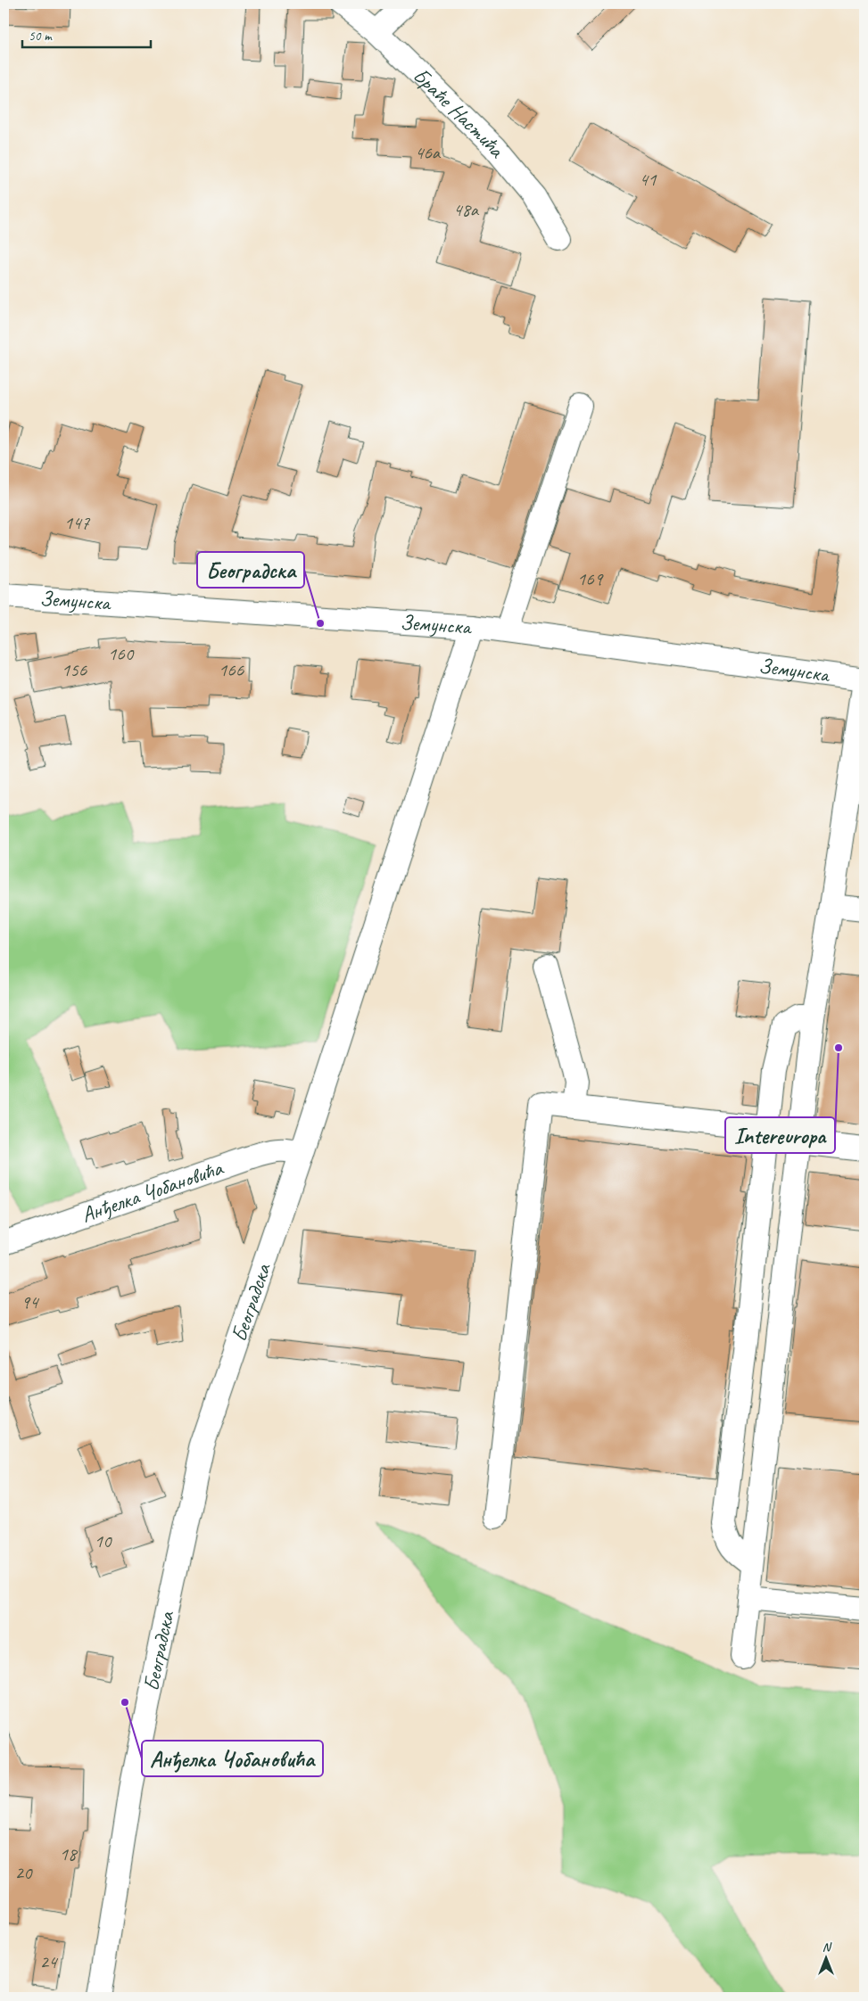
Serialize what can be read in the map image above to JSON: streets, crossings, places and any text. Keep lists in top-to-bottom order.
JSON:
{
  "streets": {
    "street": [
      "Браће Настића",
      "Земунска",
      "Анђелка Чобановића",
      "Београдска"
    ]
  },
  "crossings": [
    ["Земунска", "Београдска"],
    ["Анђелка Чобановића", "Београдска"]
  ],
  "places": ["Београдска", "Intereuropa", "Анђелка Чобановића"],
  "house_numbers": [
    "46a",
    "41",
    "48a",
    "147",
    "169",
    "160",
    "156",
    "166",
    "94",
    "10",
    "18",
    "20",
    "24"
  ],
  "scale_bar": "50 m",
  "north": "top"
}
